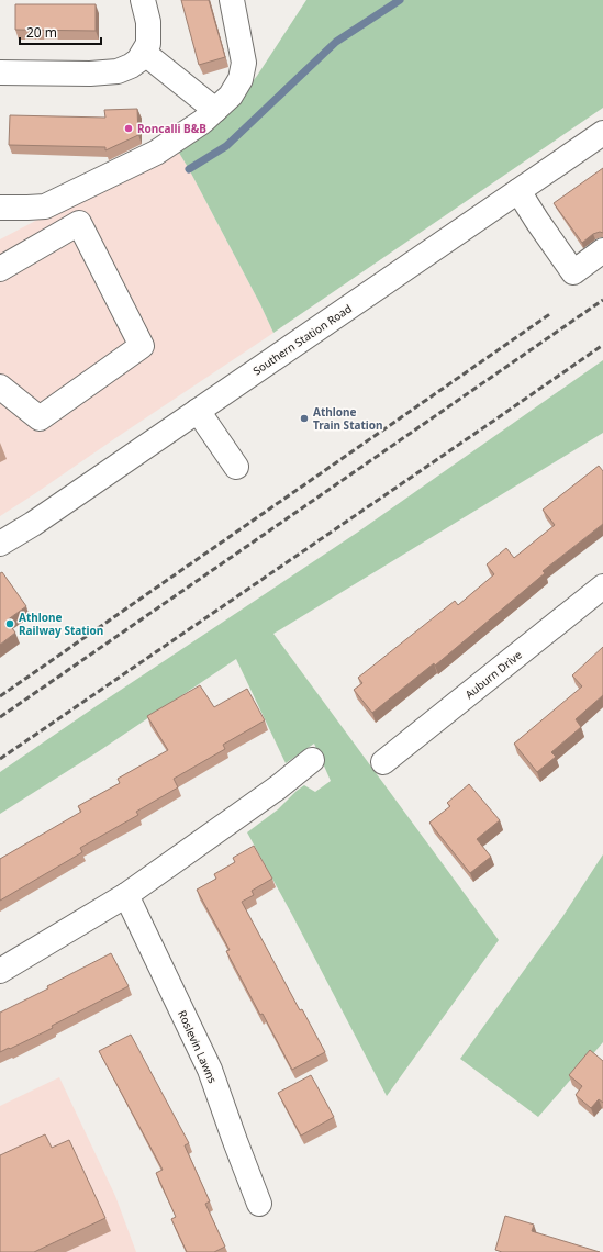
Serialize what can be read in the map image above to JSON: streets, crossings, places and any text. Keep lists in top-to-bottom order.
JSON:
{
  "streets": {
    "street": ["Southern Station Road", "Auburn Drive", "Roslevin Lawns"]
  },
  "places": ["Roncalli B&B", "Athlone Train Station", "Athlone Railway Station"],
  "scale_bar": "20 m"
}
